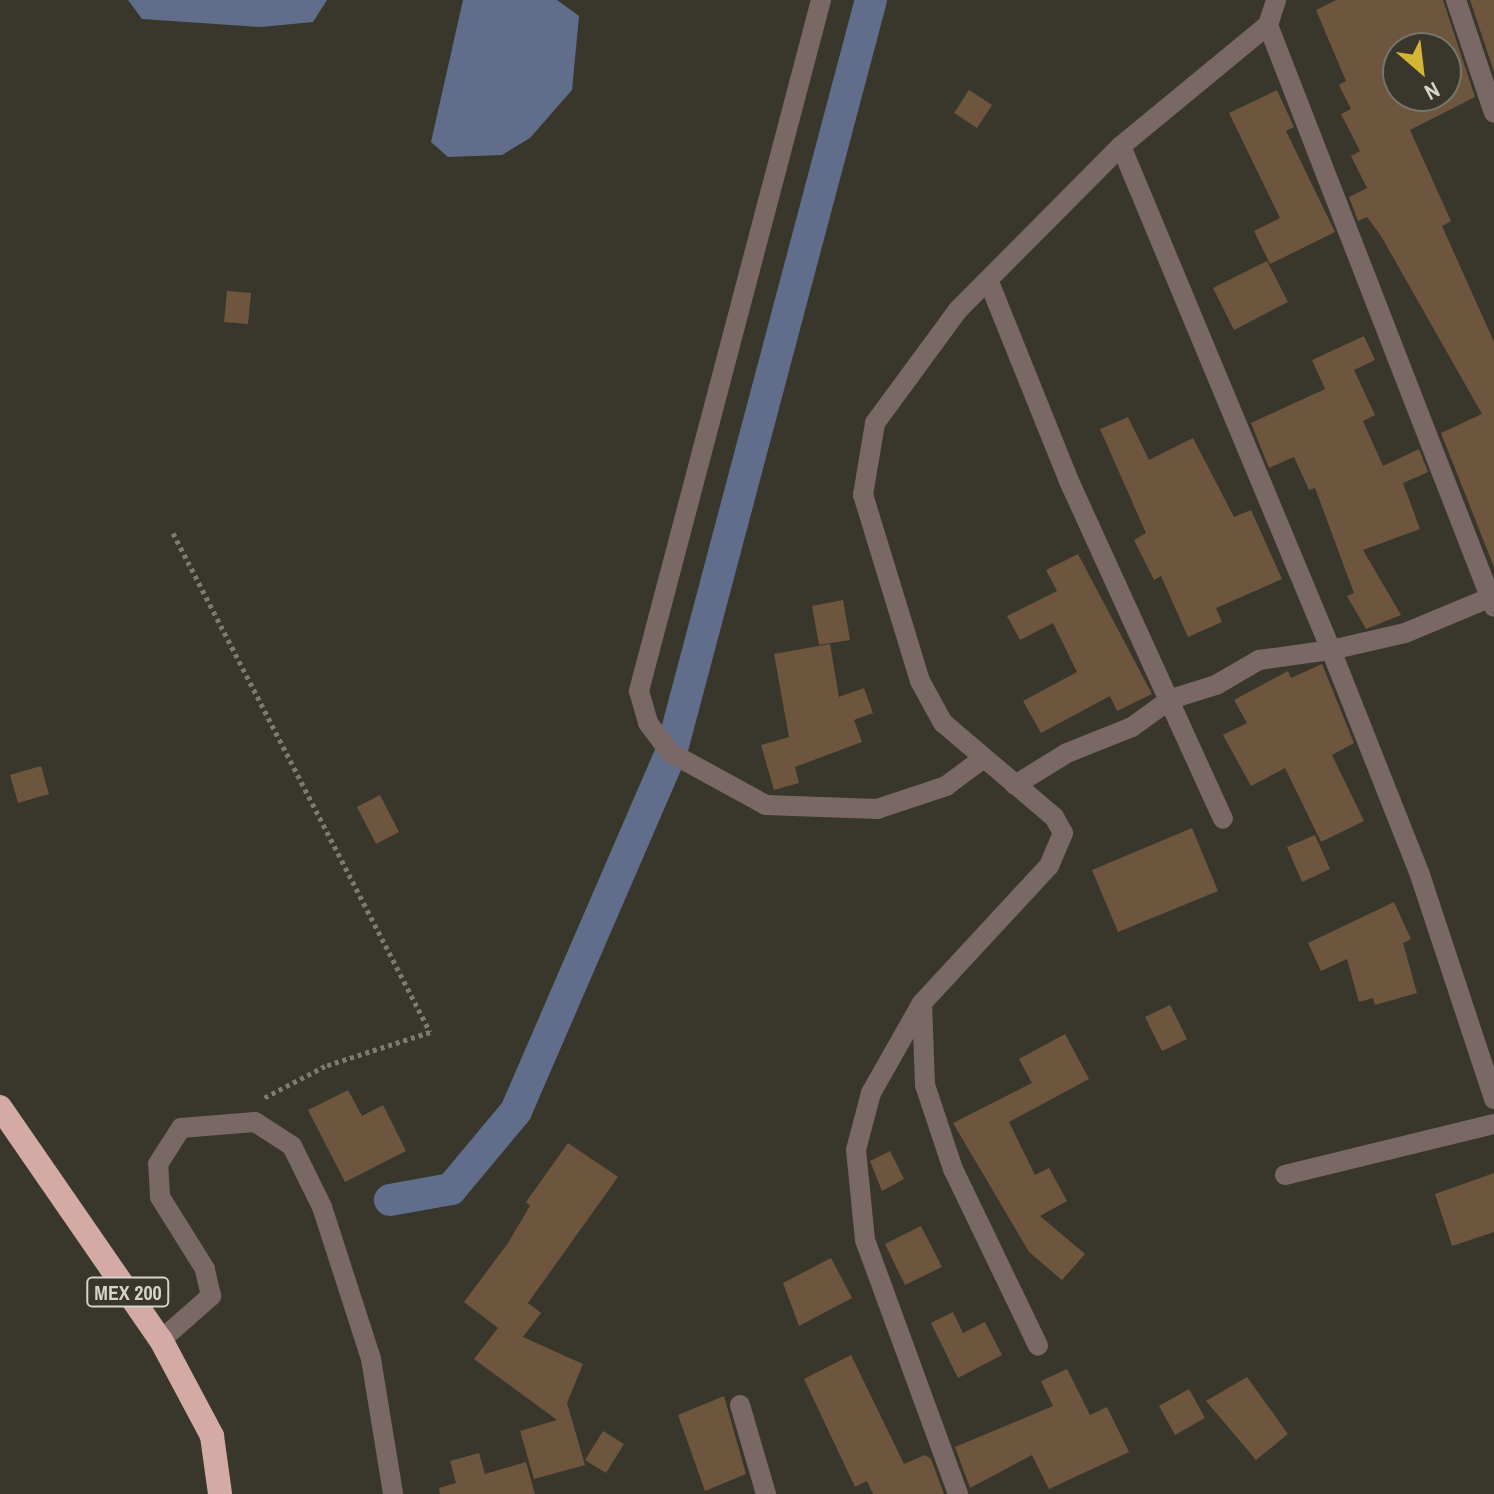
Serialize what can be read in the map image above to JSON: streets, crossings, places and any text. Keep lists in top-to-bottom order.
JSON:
{
  "streets": {
    "highway": ["MEX 200"]
  },
  "north": "bottom right"
}
